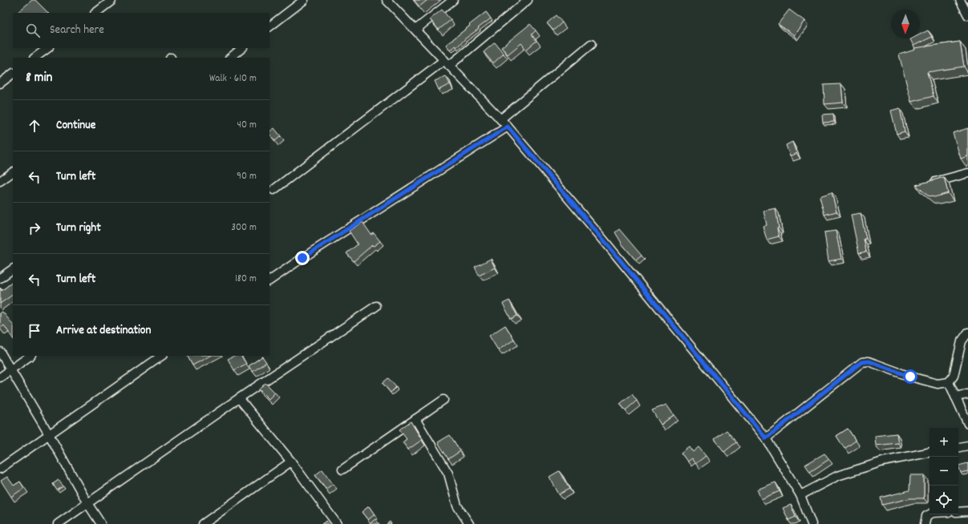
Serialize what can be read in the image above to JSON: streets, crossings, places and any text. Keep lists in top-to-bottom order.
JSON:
{
  "north": "bottom",
  "page": {
    "search": "Search here",
    "heading": ["8 min", "Walk · 610 m"],
    "list": [
      ["Continue", "40 m"],
      ["Turn left", "90 m"],
      ["Turn right", "300 m"],
      ["Turn left", "180 m"],
      "Arrive at destination"
    ],
    "map_buttons": ["+", "−"]
  }
}
